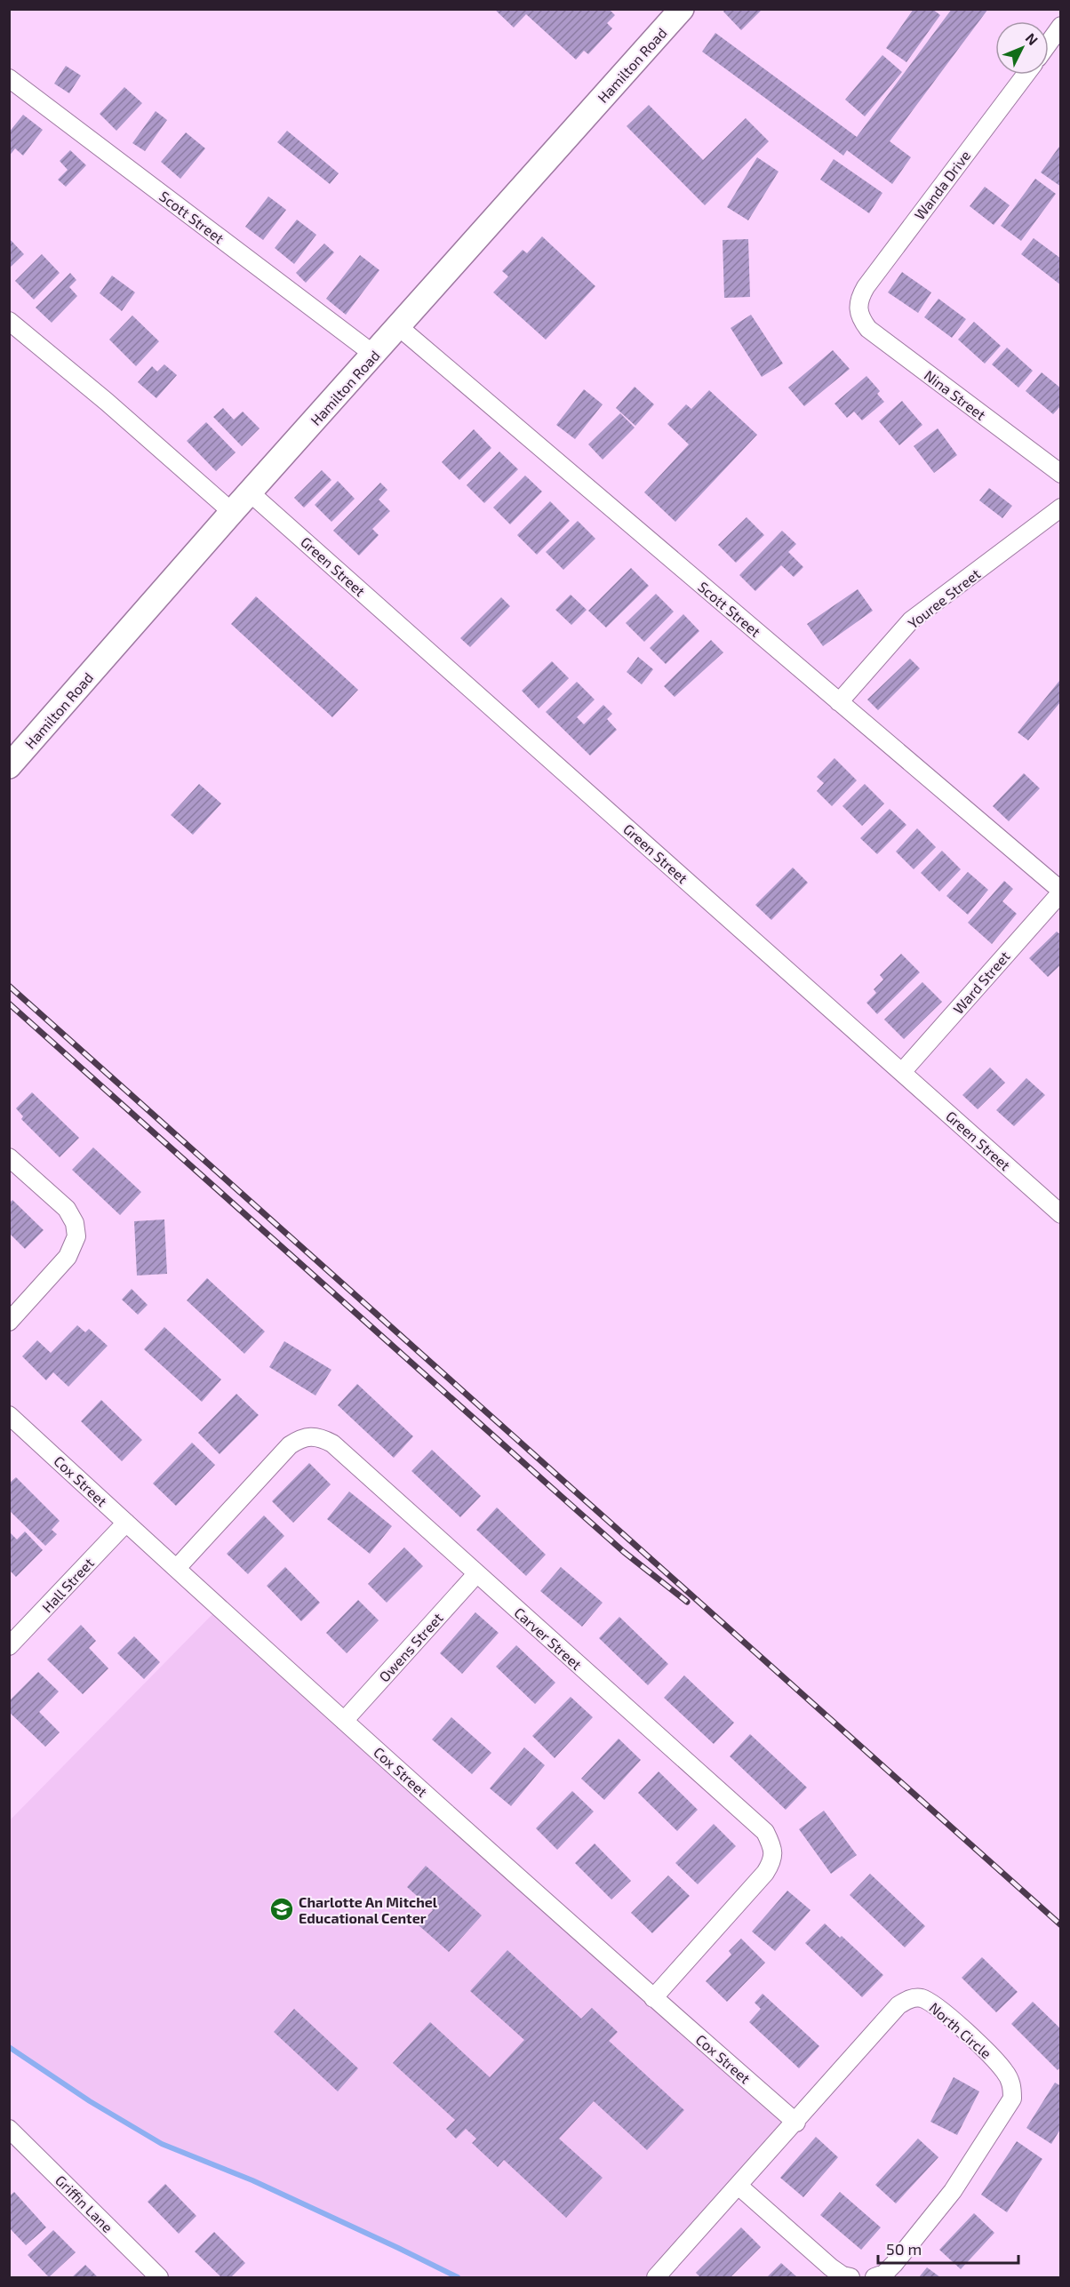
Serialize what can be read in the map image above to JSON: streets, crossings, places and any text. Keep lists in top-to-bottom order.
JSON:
{
  "streets": {
    "street": [
      "Hamilton Road",
      "Wanda Drive",
      "Scott Street",
      "Nina Street",
      "Green Street",
      "Youree Street",
      "Ward Street",
      "Cox Street",
      "Hall Street",
      "Carver Street",
      "Owens Street",
      "North Circle",
      "Griffin Lane"
    ]
  },
  "crossings": [
    ["Hamilton Road", "Scott Street"],
    ["Hamilton Road", "Green Street"],
    ["Wanda Drive", "Nina Street"],
    ["Scott Street", "Youree Street"],
    ["Scott Street", "Ward Street"],
    ["Green Street", "Ward Street"],
    ["Cox Street", "Hall Street"],
    ["Cox Street", "Carver Street"],
    ["Cox Street", "Owens Street"],
    ["Cox Street", "North Circle"],
    ["Carver Street", "Owens Street"]
  ],
  "places": {
    "school or university": ["Charlotte An Mitchel Educational Center"]
  },
  "scale_bar": "50 m",
  "north": "top right"
}
